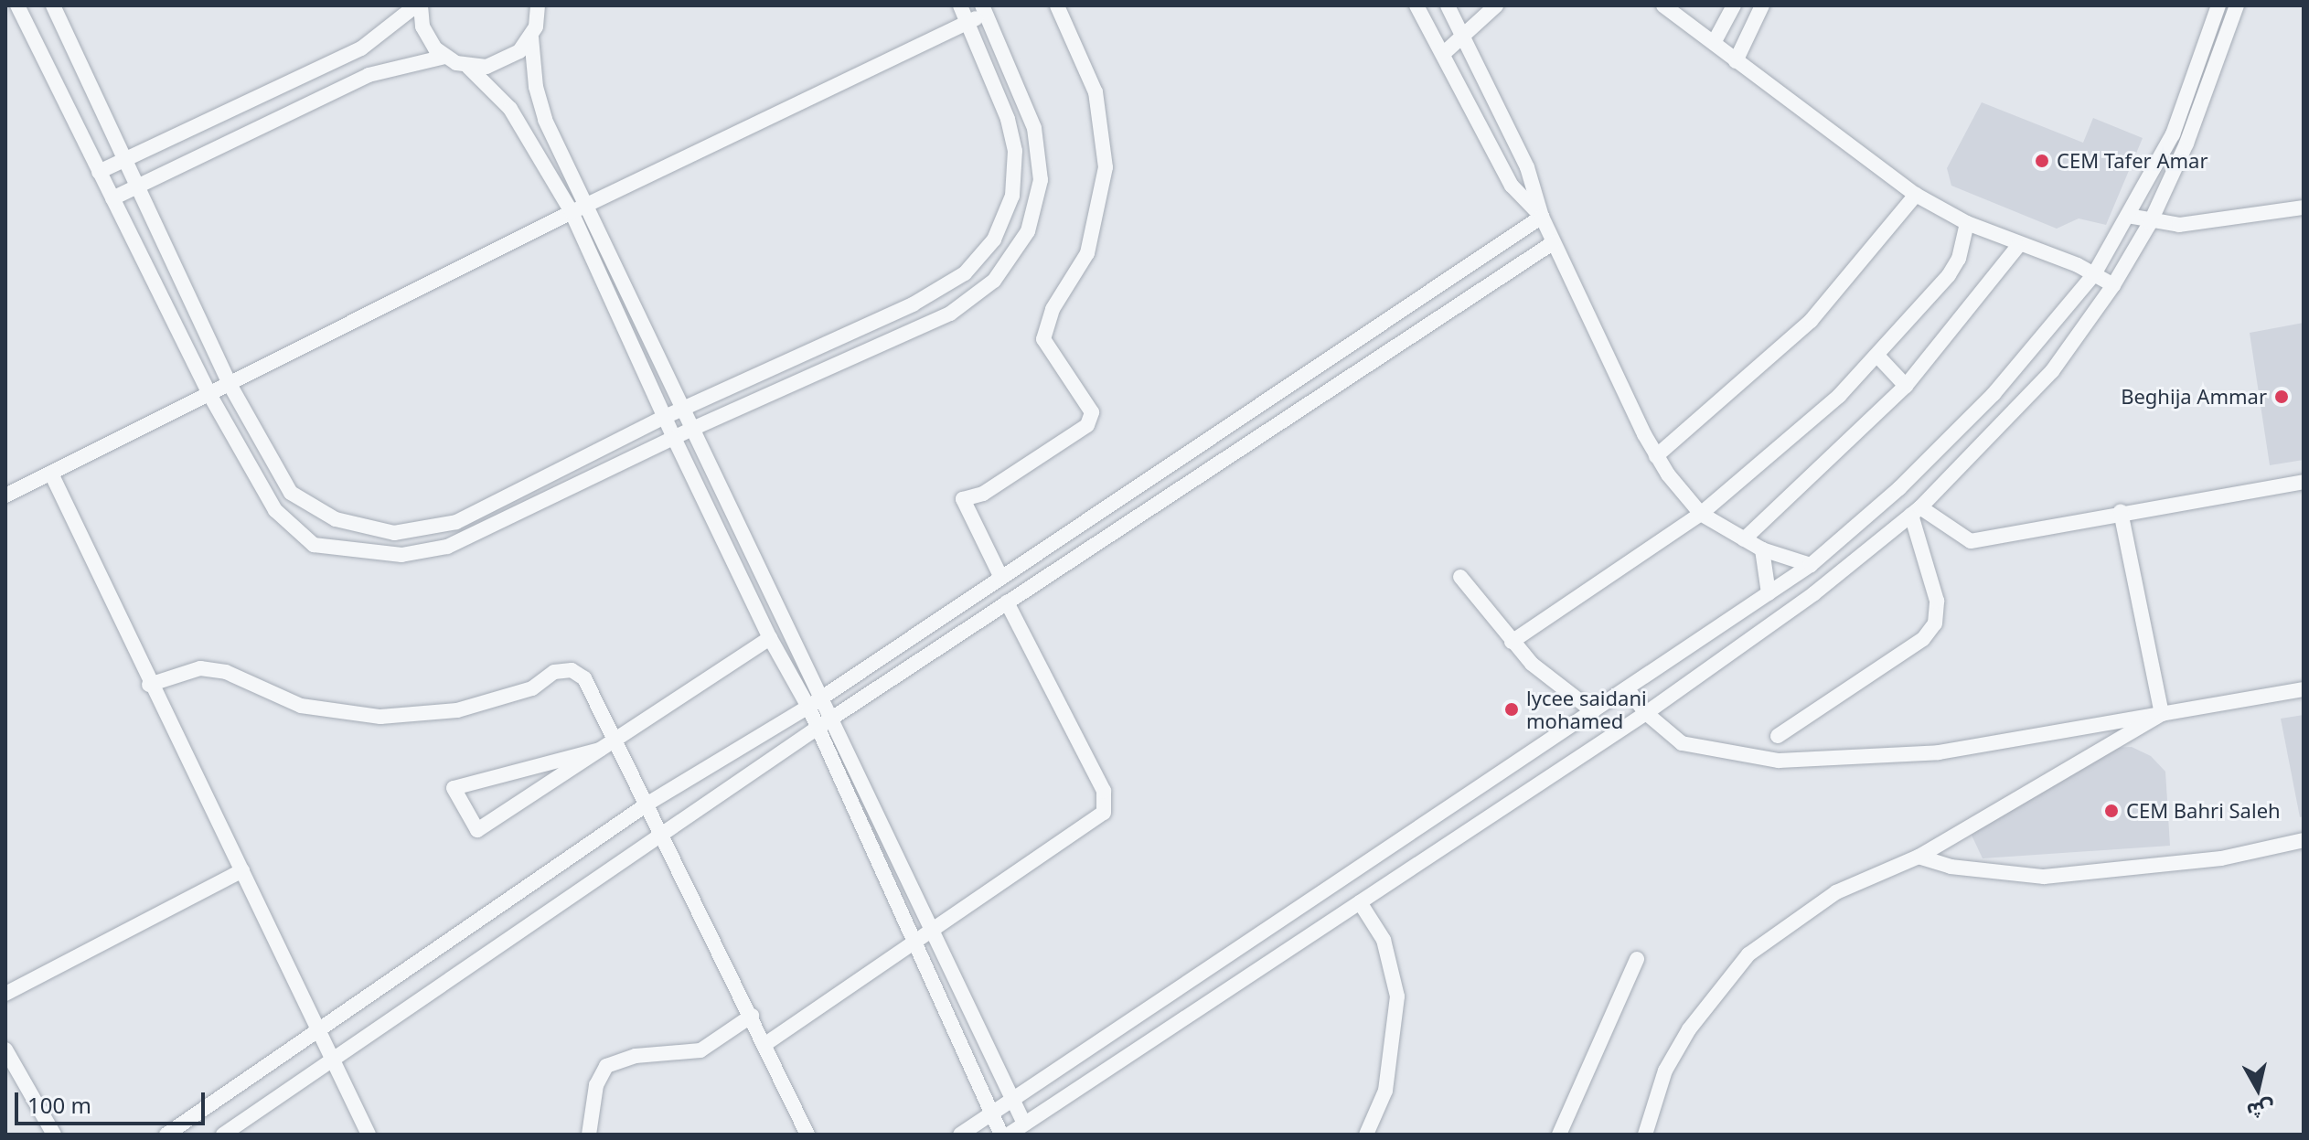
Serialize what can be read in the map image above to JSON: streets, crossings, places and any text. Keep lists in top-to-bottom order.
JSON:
{
  "places": [
    "CEM Tafer Amar",
    "Beghija Ammar",
    "lycee saidani mohamed",
    "CEM Bahri Saleh"
  ],
  "scale_bar": "100 m",
  "north": "bottom"
}
